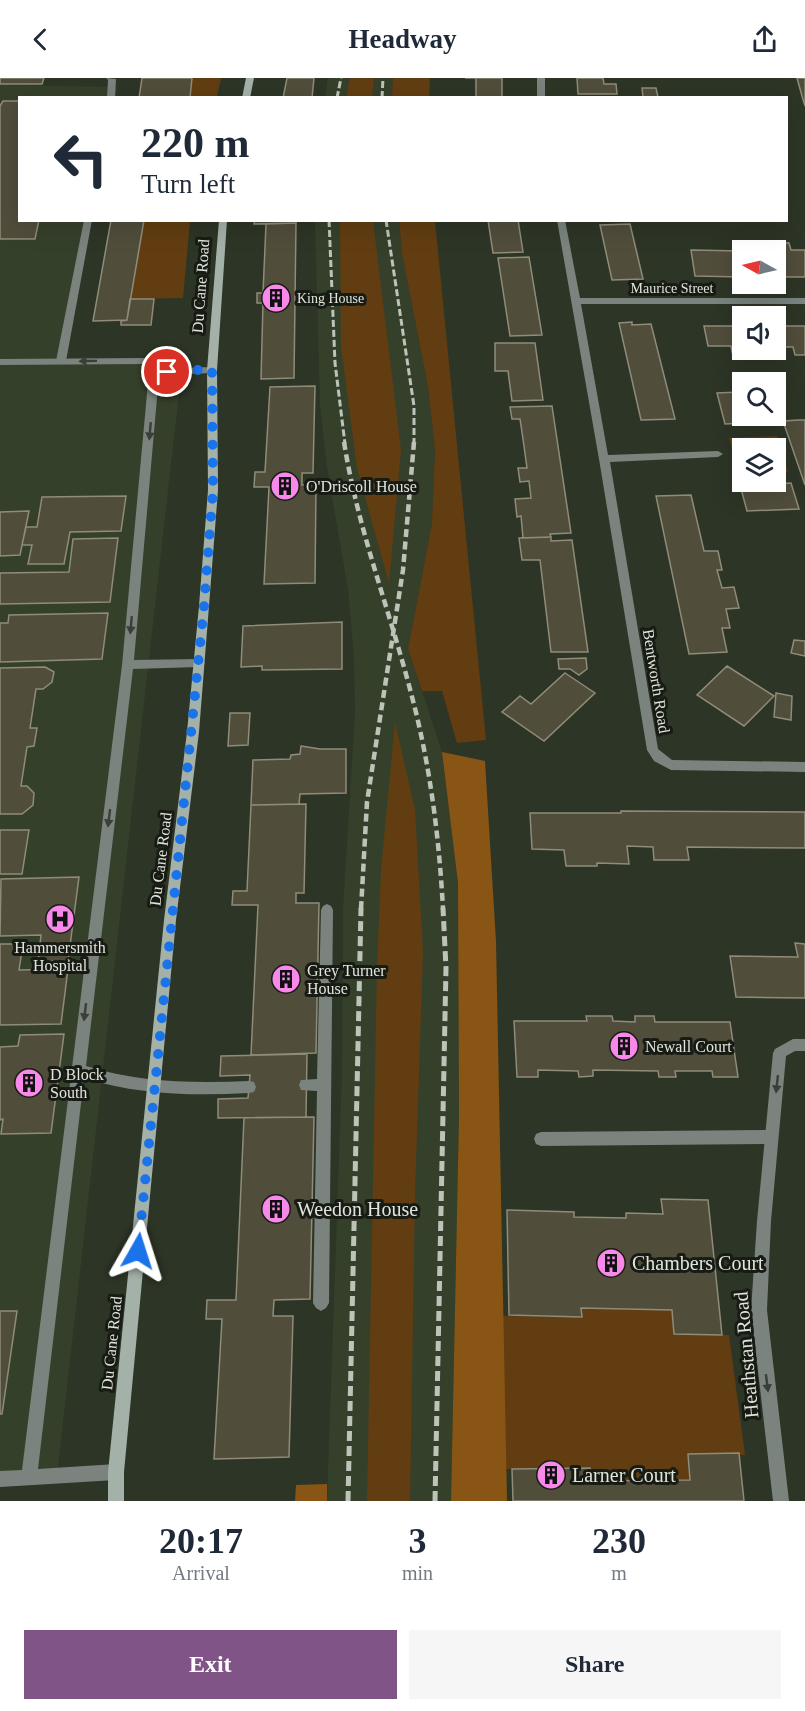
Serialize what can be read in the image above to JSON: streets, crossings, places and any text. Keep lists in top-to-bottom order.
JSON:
{
  "streets": {
    "street": [
      "Du Cane Road",
      "Maurice Street",
      "Bentworth Road",
      "Heathstan Road"
    ]
  },
  "crossings": [
    ["Maurice Street", "Bentworth Road"]
  ],
  "one_way": ["Heathstan Road"],
  "places": {
    "building": [
      "King House",
      "O'Driscoll House",
      "Grey Turner House",
      "Newall Court",
      "D Block South",
      "Weedon House",
      "Chambers Court",
      "Larner Court"
    ],
    "hospital": ["Hammersmith Hospital"]
  },
  "north": "left",
  "page": {
    "header": "Headway",
    "turn": ["220 m", "Turn left"],
    "eta": [
      "20:17",
      "Arrival",
      "3",
      "min",
      "230",
      "m"
    ],
    "buttons": ["Exit", "Share"]
  }
}
